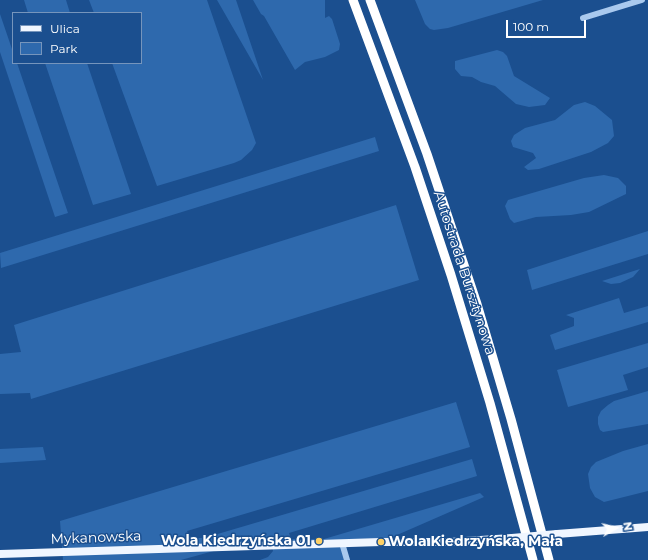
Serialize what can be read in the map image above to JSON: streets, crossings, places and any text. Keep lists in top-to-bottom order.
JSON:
{
  "streets": {
    "highway": ["Autostrada Bursztynowa"],
    "main road": ["Mykanowska"]
  },
  "places": ["Wola Kiedrzyńska 01", "Wola Kiedrzyńska, Mała"],
  "legend": ["Ulica", "Park"],
  "scale_bar": "100 m",
  "north": "right"
}
